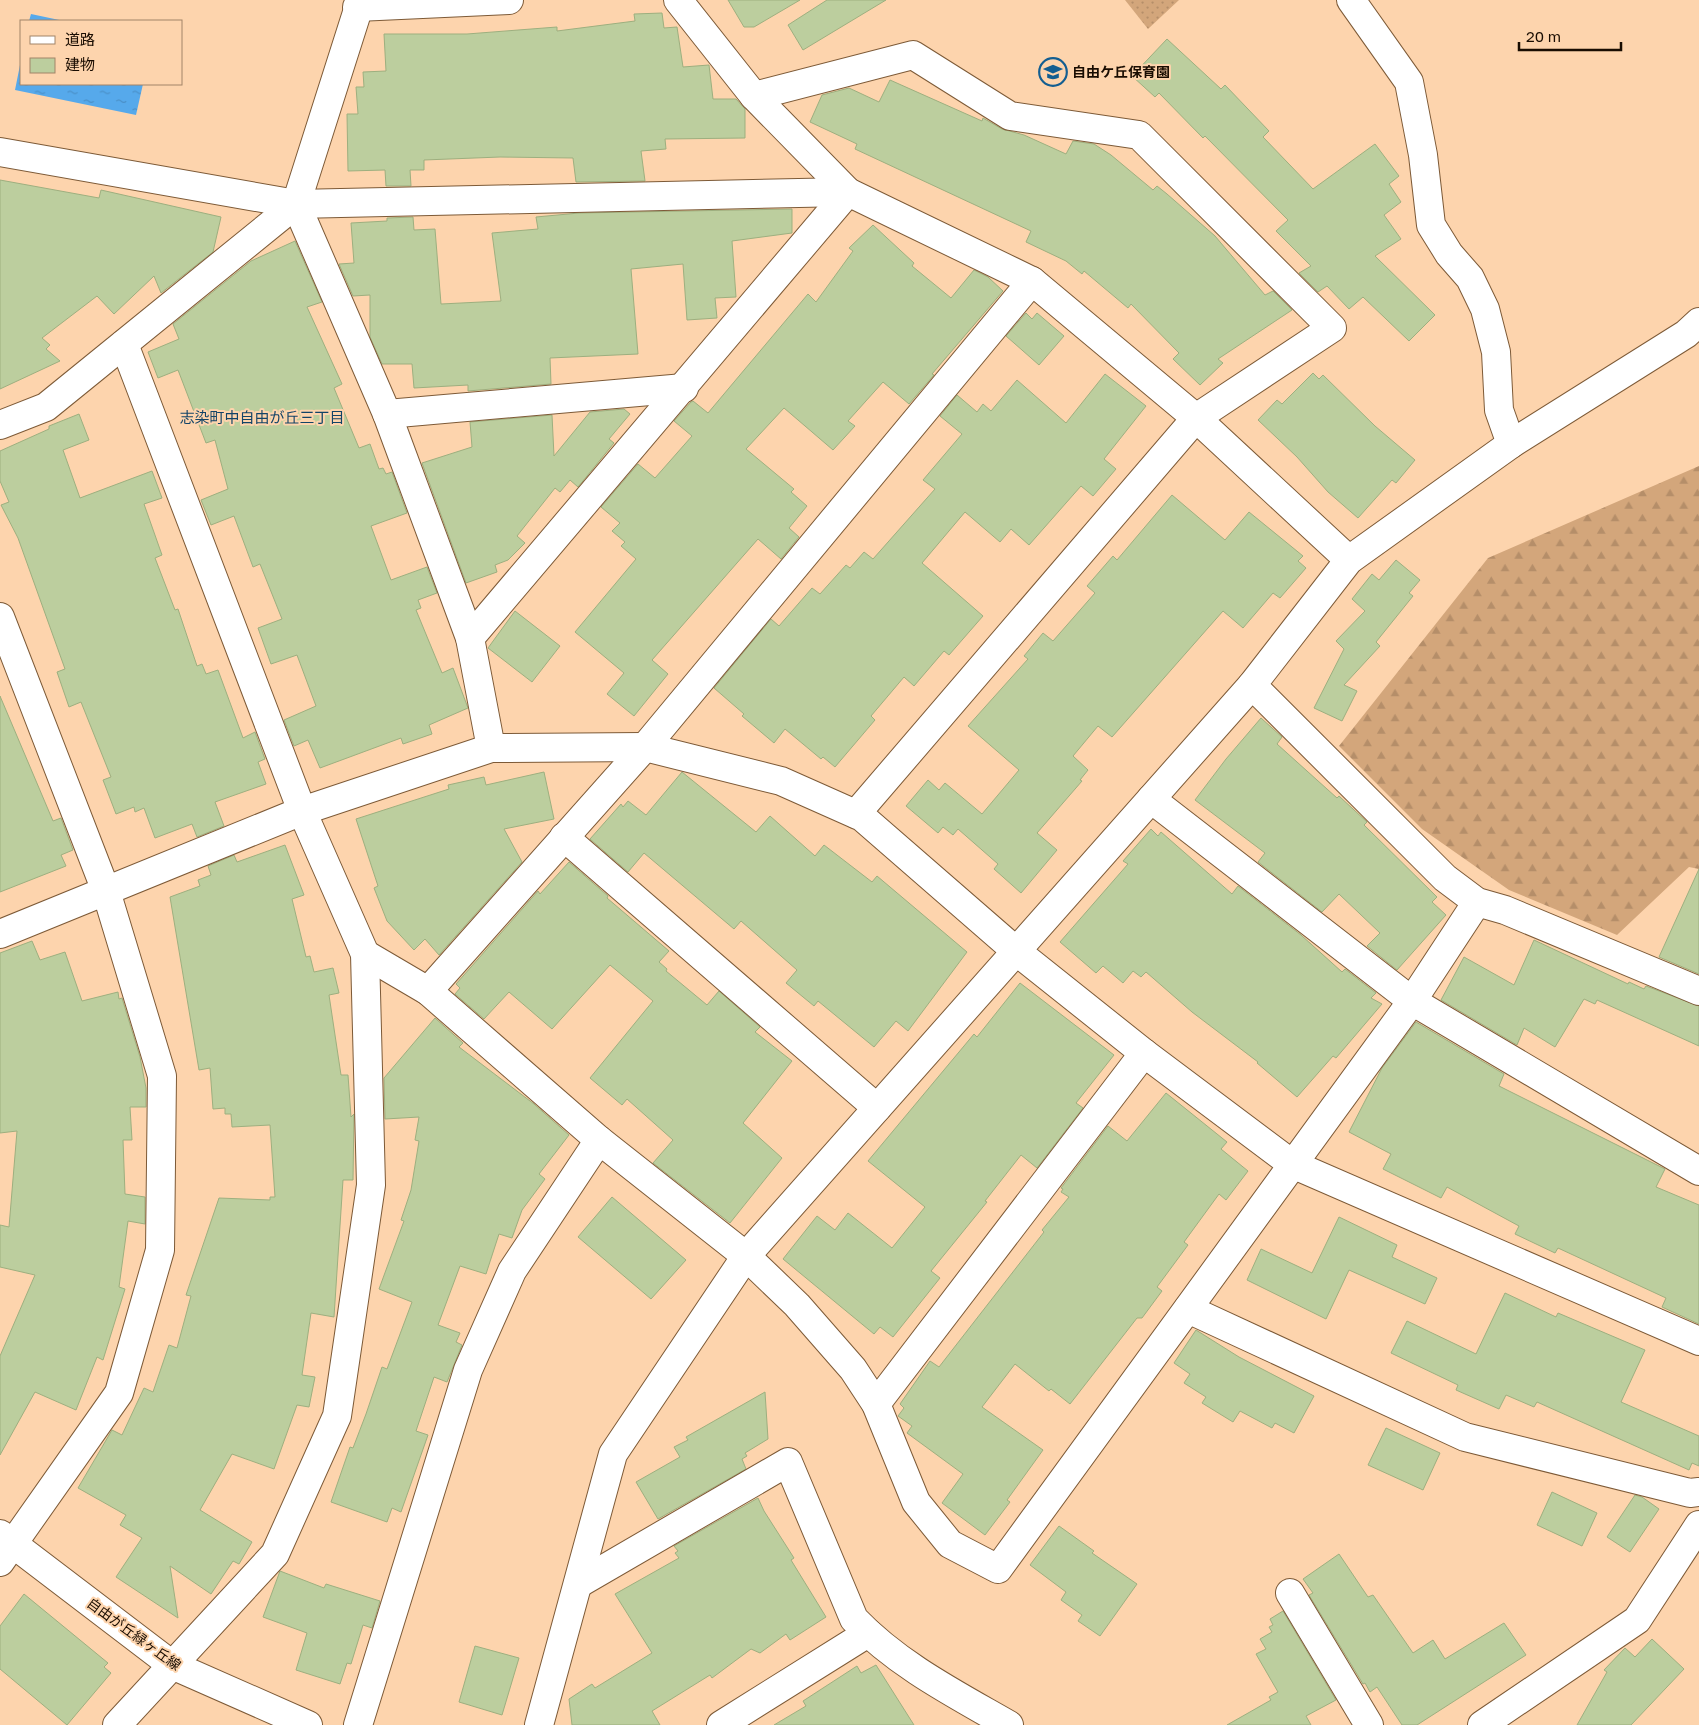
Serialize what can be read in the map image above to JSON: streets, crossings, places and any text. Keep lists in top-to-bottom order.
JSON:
{
  "streets": {
    "street": ["自由が丘緑ヶ丘線"]
  },
  "districts": ["志染町中自由が丘三丁目"],
  "places": {
    "school or university": ["自由ケ丘保育園"]
  },
  "legend": ["道路", "建物"],
  "scale_bar": "20 m"
}
